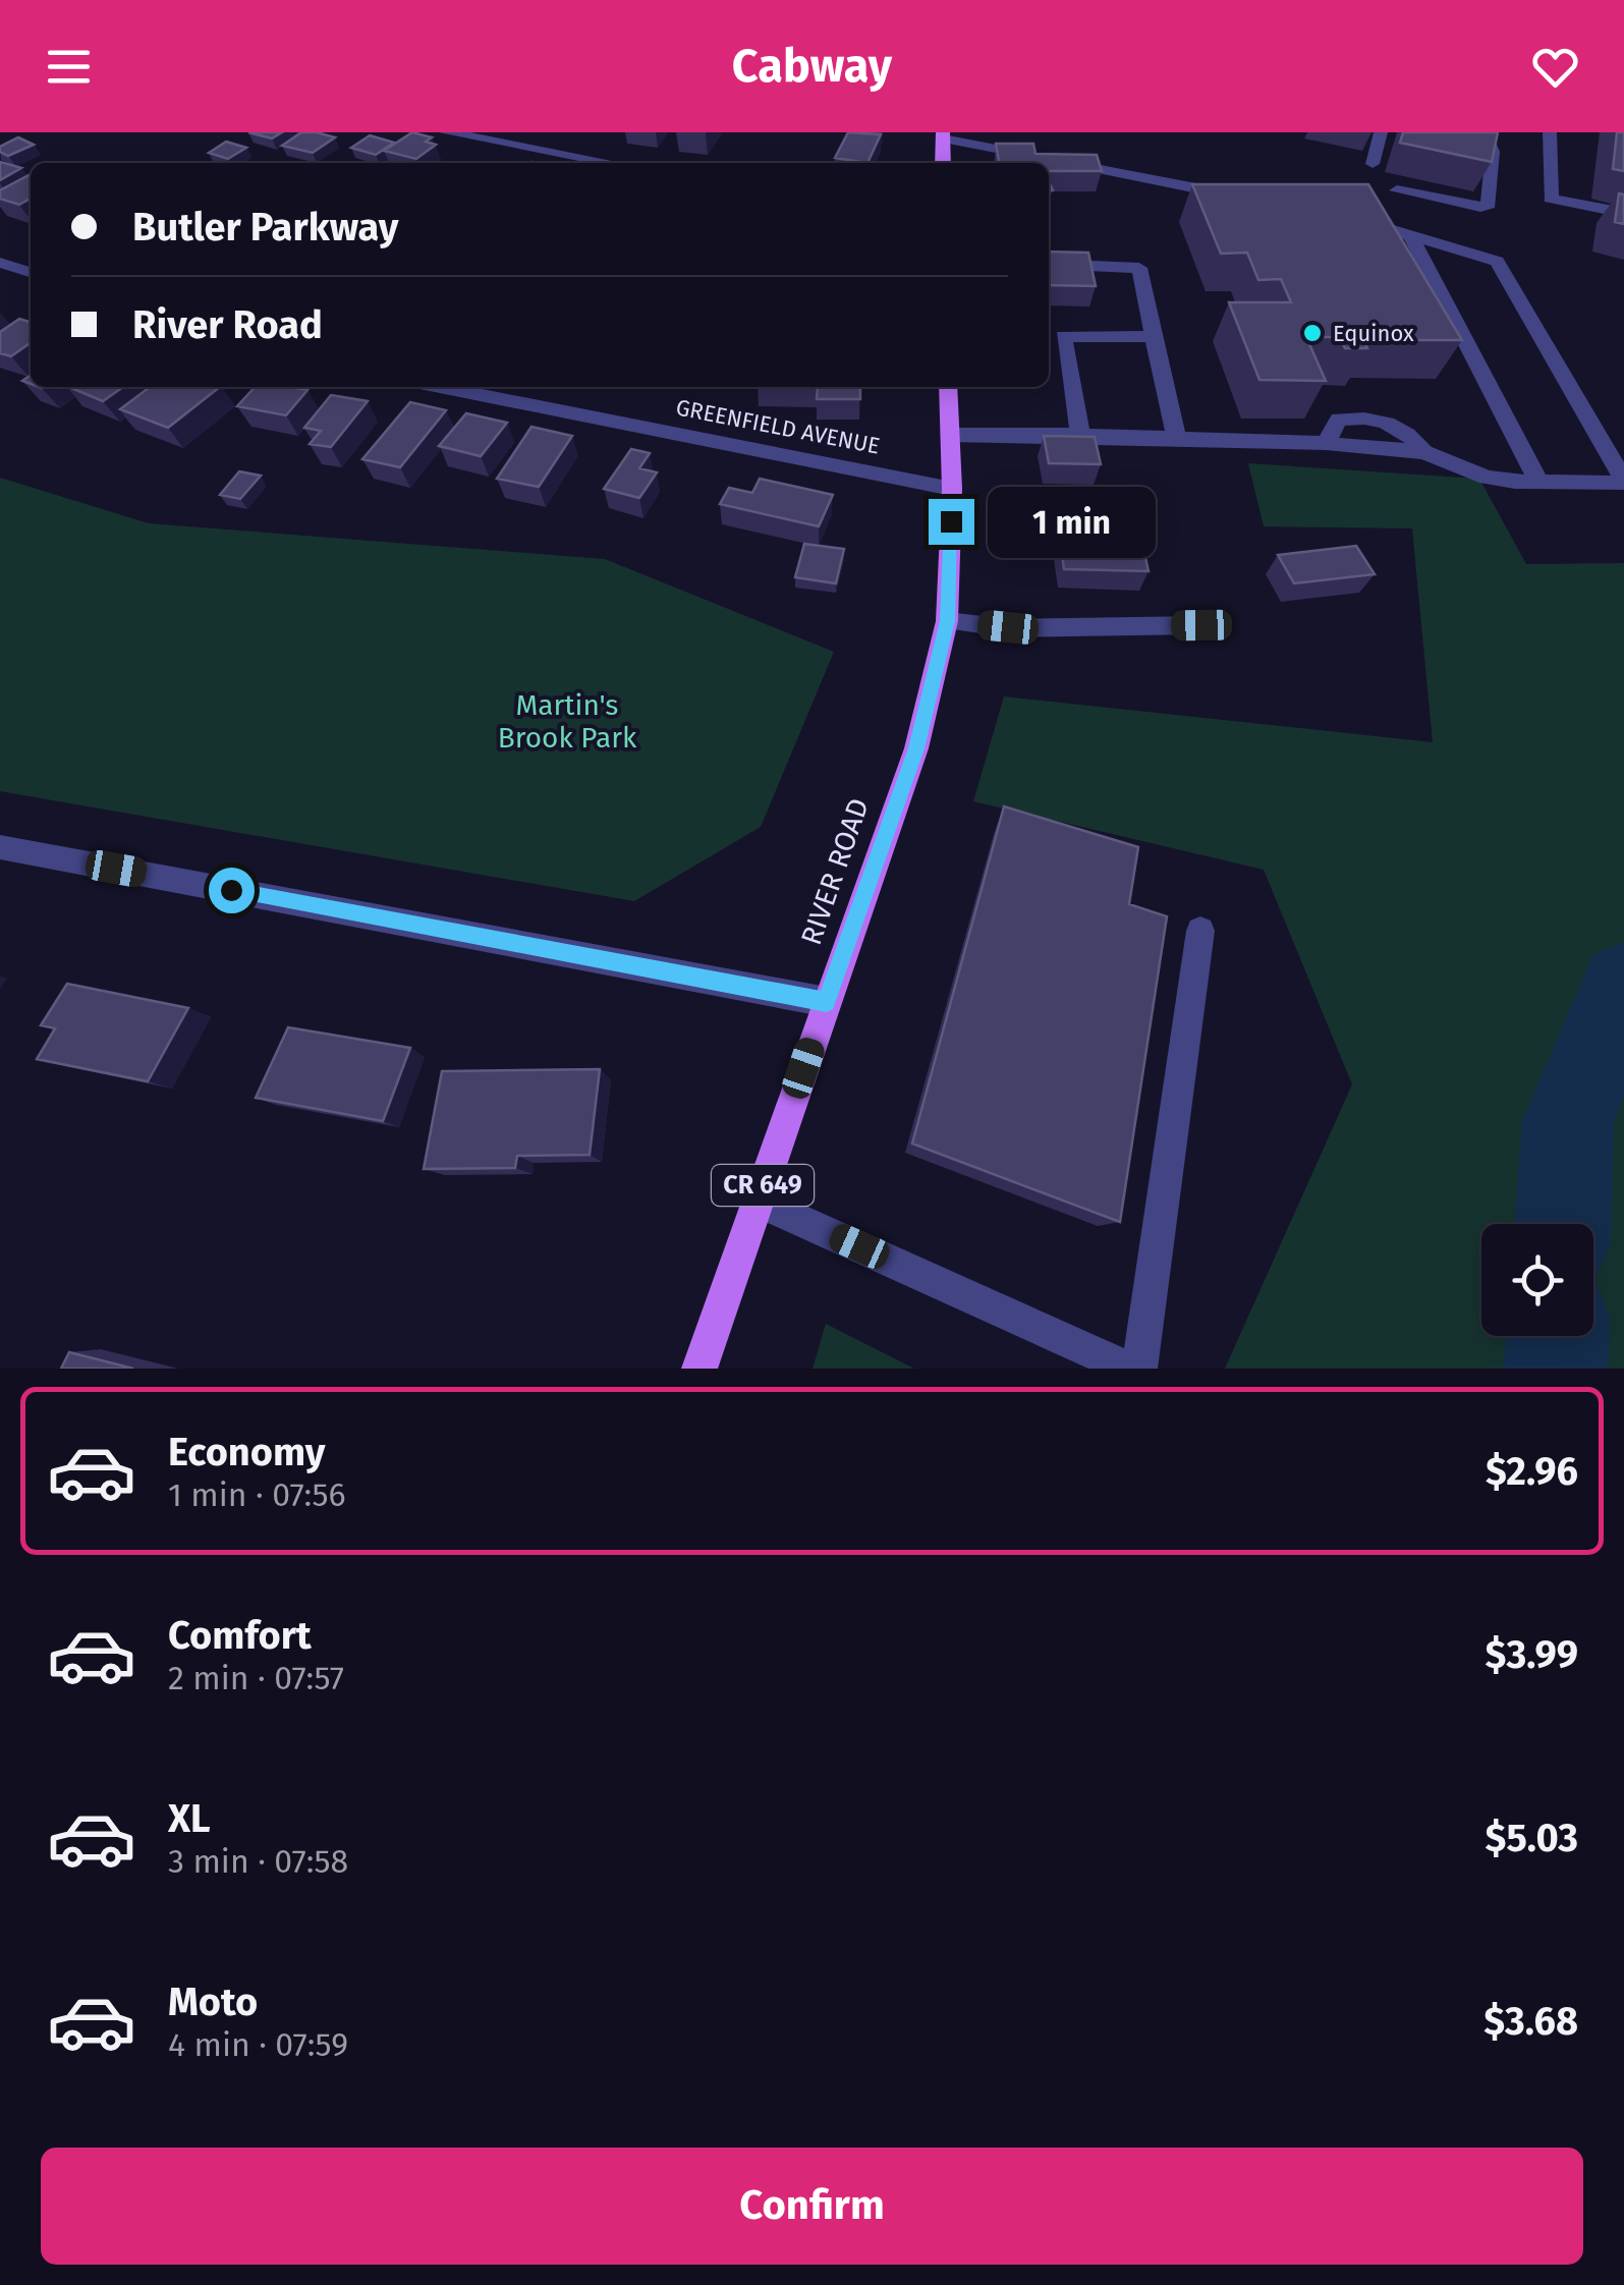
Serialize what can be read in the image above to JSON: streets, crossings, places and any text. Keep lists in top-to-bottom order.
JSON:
{
  "streets": {
    "main road": ["RIVER ROAD", "CR 649"],
    "street": ["GREENFIELD AVENUE"]
  },
  "crossings": [
    ["GREENFIELD AVENUE", "RIVER ROAD"]
  ],
  "parks": ["Martin's Brook Park"],
  "places": ["Equinox"],
  "page": {
    "header": "Cabway",
    "banner": ["Butler Parkway", "River Road"],
    "bubble": "1 min",
    "list": [
      {
        "name": "Economy",
        "note": "1 min · 07:56",
        "value": "$2.96"
      },
      {
        "name": "Comfort",
        "note": "2 min · 07:57",
        "value": "$3.99"
      },
      {
        "name": "XL",
        "note": "3 min · 07:58",
        "value": "$5.03"
      },
      {
        "name": "Moto",
        "note": "4 min · 07:59",
        "value": "$3.68"
      }
    ],
    "buttons": "Confirm"
  }
}
